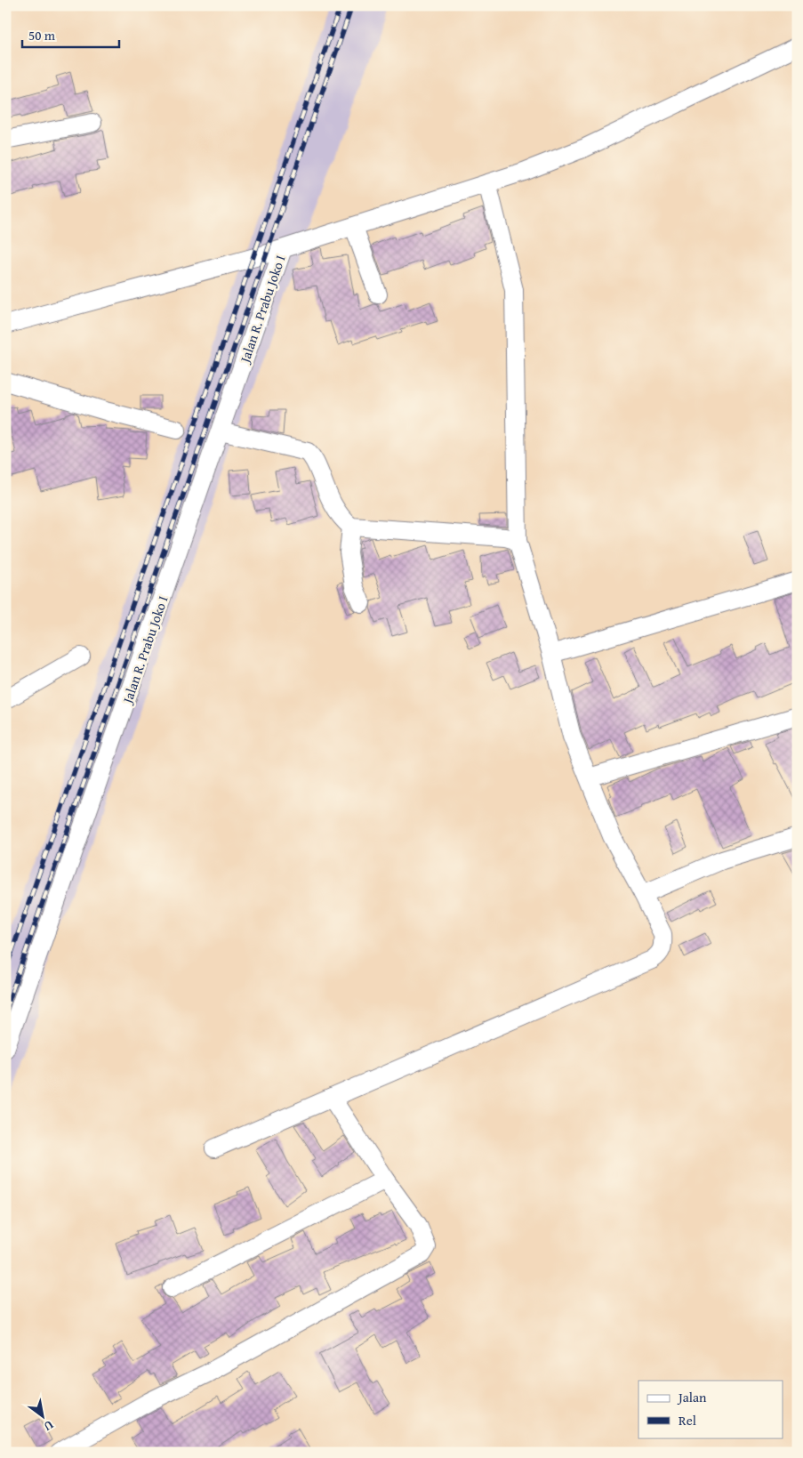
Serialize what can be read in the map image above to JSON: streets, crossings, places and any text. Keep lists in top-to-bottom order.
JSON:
{
  "streets": {
    "street": ["Jalan R. Prabu Joko I"]
  },
  "legend": ["Jalan", "Rel"],
  "scale_bar": "50 m",
  "north": "bottom right"
}
